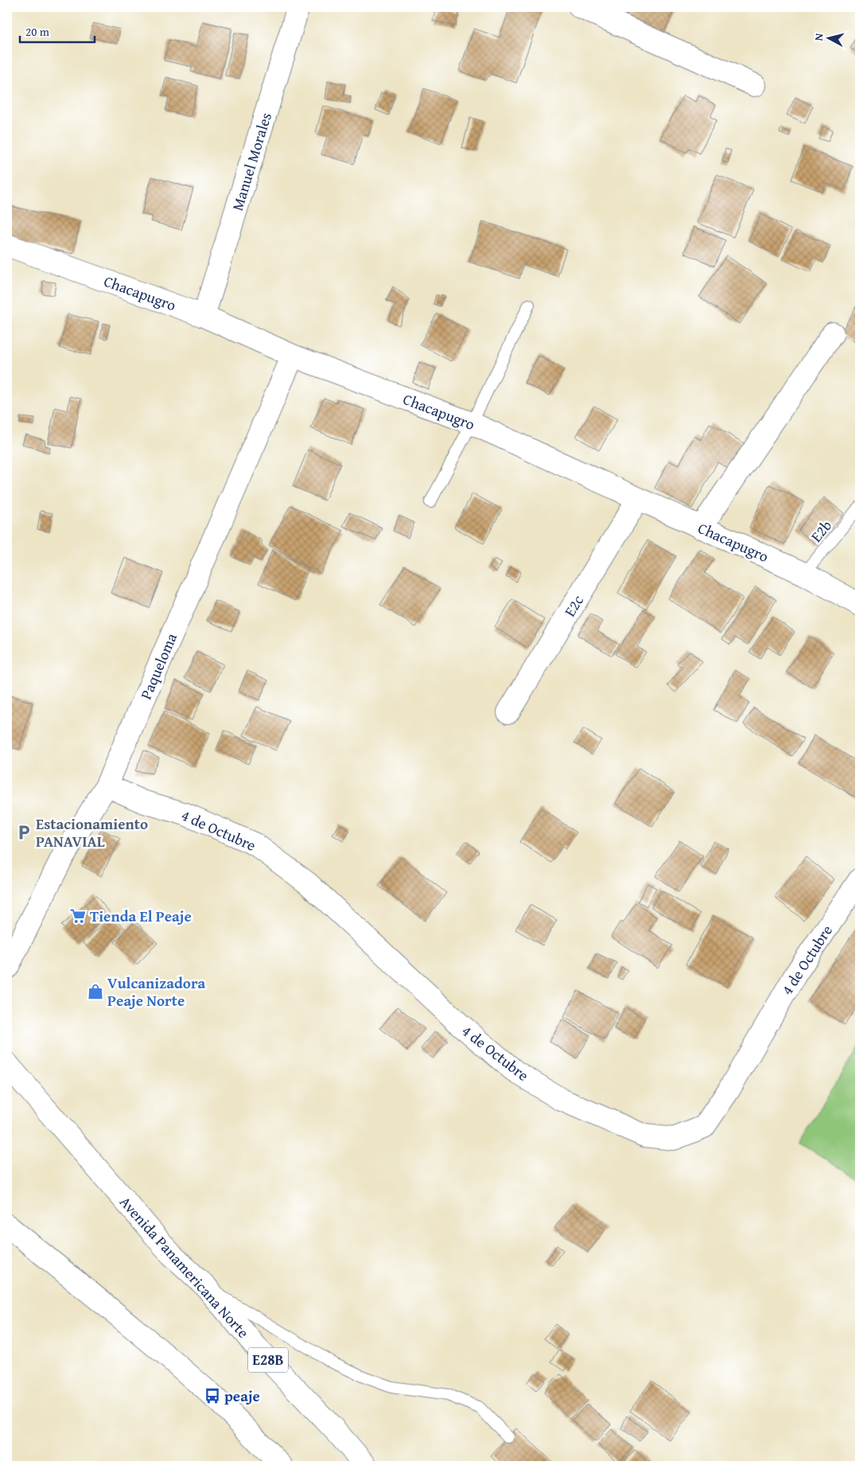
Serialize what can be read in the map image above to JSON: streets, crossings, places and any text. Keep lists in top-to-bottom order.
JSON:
{
  "streets": {
    "main road": [
      "Manuel Morales",
      "Chacapugro",
      "E2c",
      "Paqueloma",
      "4 de Octubre",
      "Avenida Panamericana Norte",
      "E28B"
    ],
    "lane": ["E2b"]
  },
  "crossings": [
    ["Manuel Morales", "Chacapugro"],
    ["Chacapugro", "E2b"],
    ["Chacapugro", "E2c"],
    ["Chacapugro", "Paqueloma"],
    ["Paqueloma", "4 de Octubre"]
  ],
  "places": {
    "parking": ["Estacionamiento PANAVIAL"],
    "supermarket": ["Tienda El Peaje"],
    "shop": ["Vulcanizadora Peaje Norte"],
    "bus stop": ["peaje"]
  },
  "scale_bar": "20 m",
  "north": "left"
}
